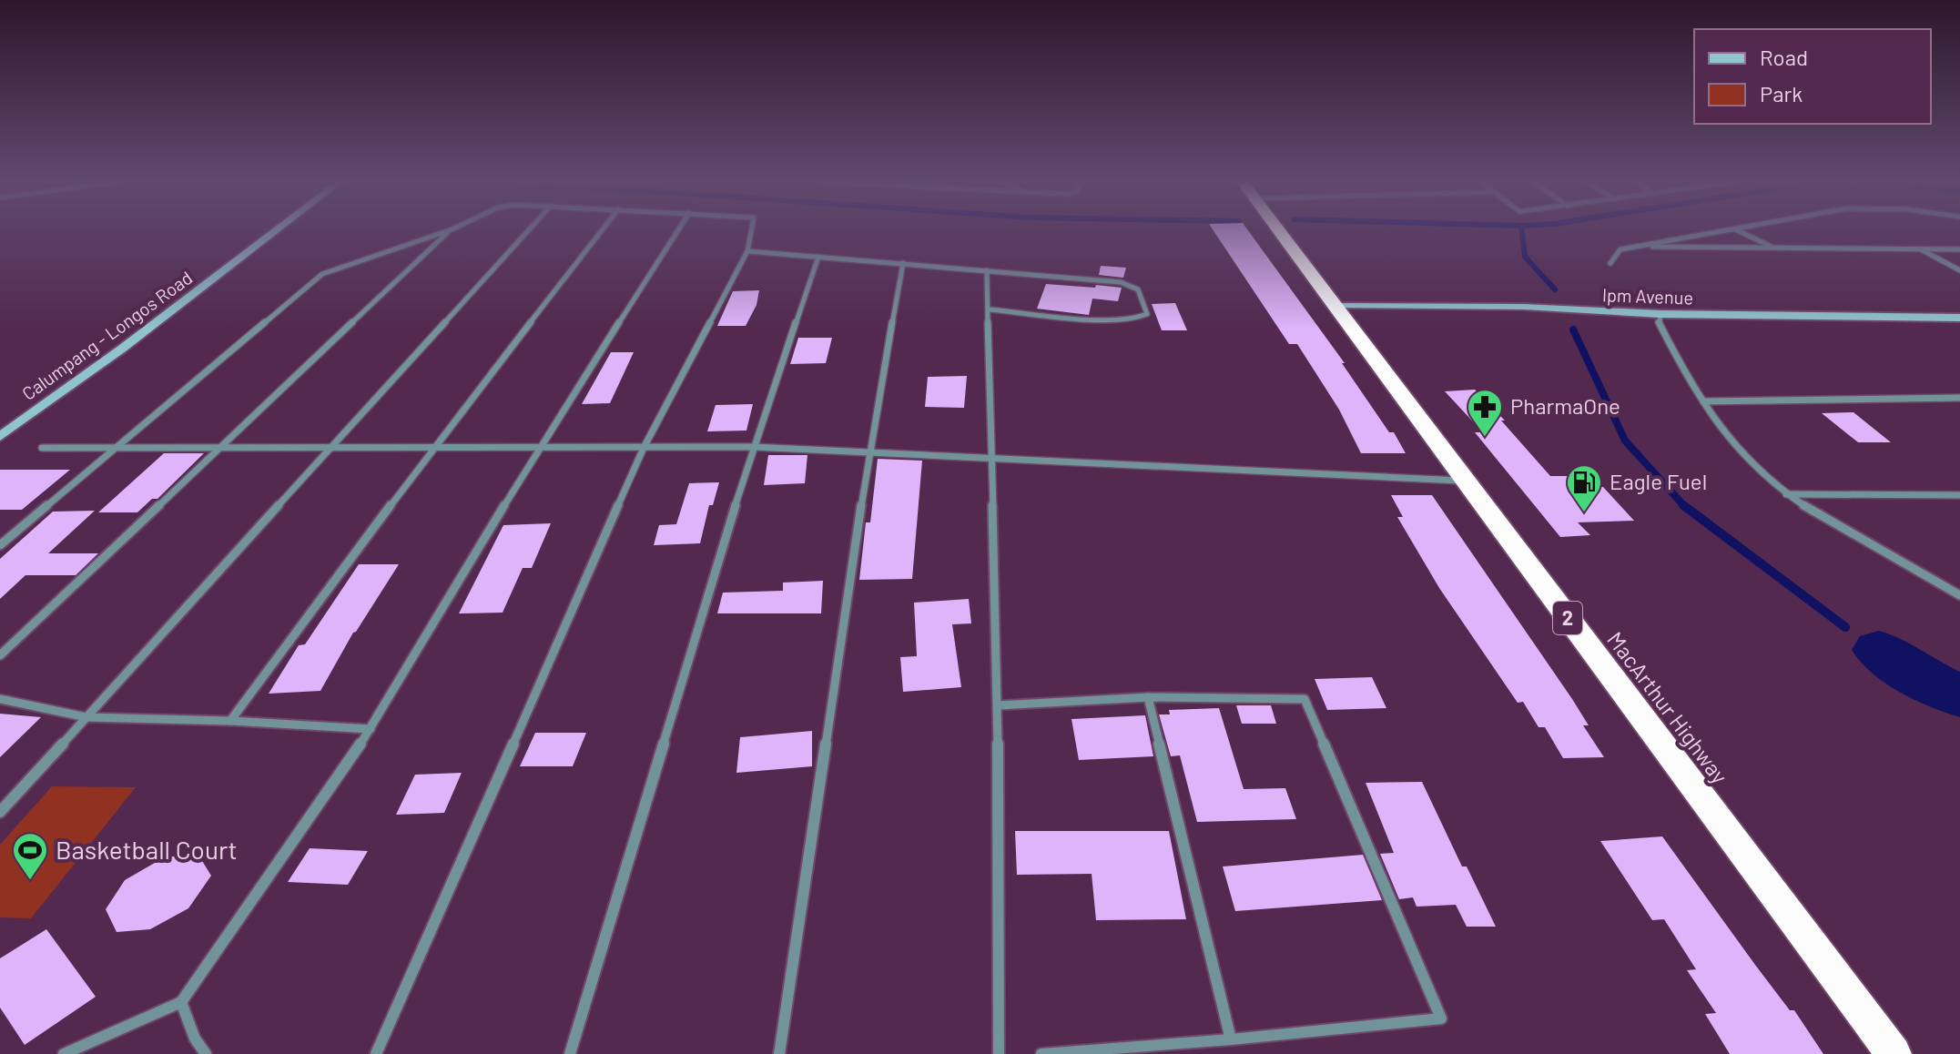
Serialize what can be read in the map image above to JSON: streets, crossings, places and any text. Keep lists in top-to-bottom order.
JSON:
{
  "streets": {
    "highway": ["2", "MacArthur Highway"],
    "street": ["Ipm Avenue", "Calumpang - Longos Road"]
  },
  "crossings": [
    ["Ipm Avenue", "MacArthur Highway"]
  ],
  "places": {
    "pharmacy": ["PharmaOne"],
    "fuel station": ["Eagle Fuel"],
    "sports": ["Basketball Court"]
  },
  "legend": ["Road", "Park"]
}
